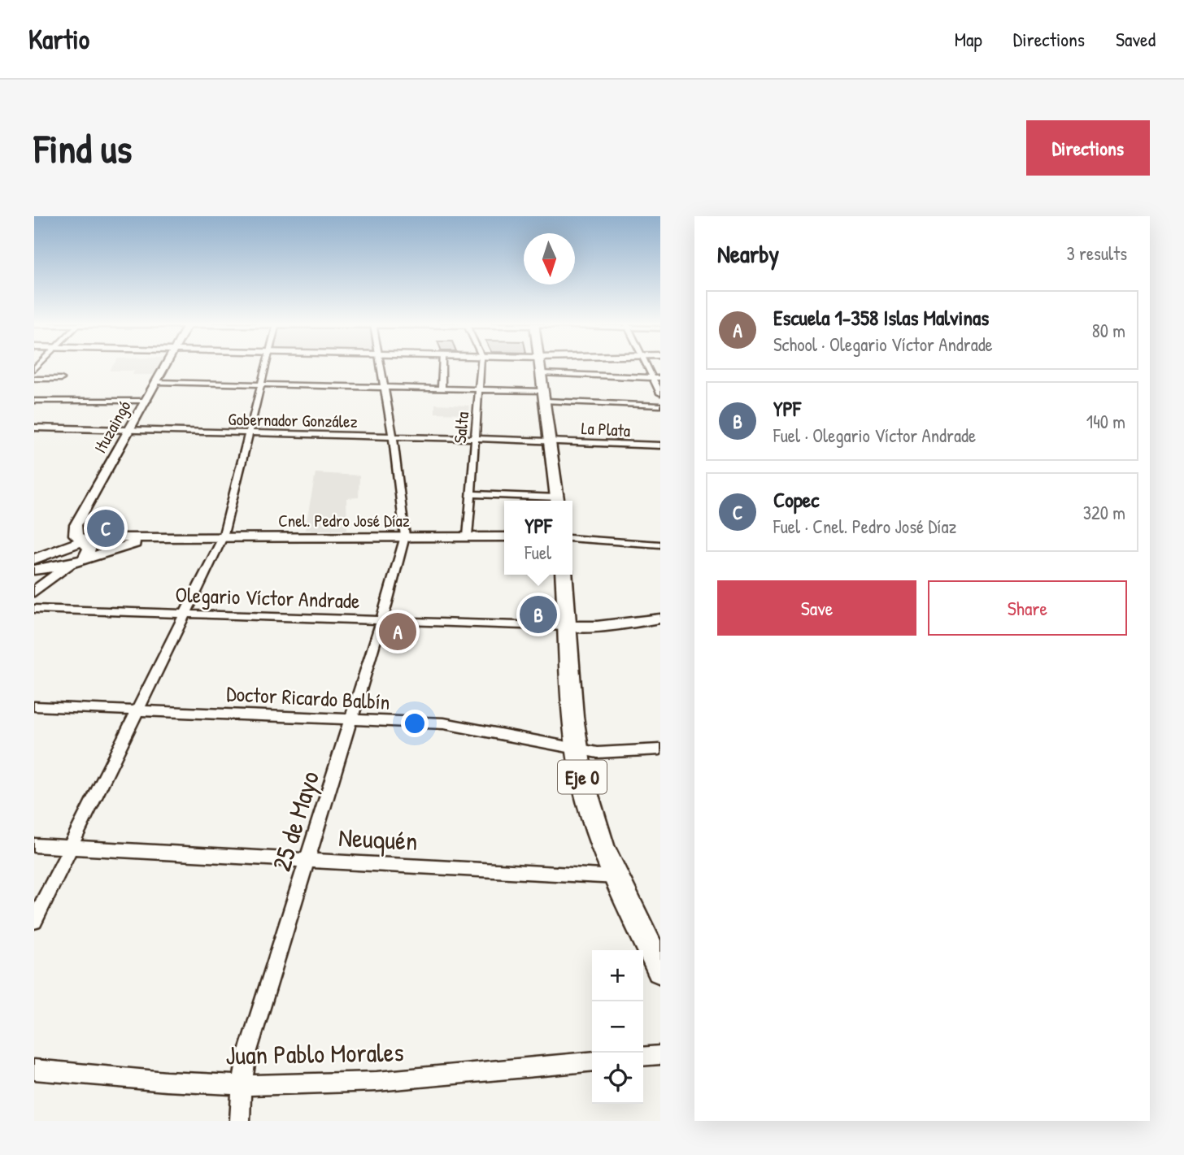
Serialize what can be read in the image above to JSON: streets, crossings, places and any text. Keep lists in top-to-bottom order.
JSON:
{
  "streets": {
    "main road": ["Eje 0"],
    "street": [
      "Gobernador González",
      "Ituzaingó",
      "Salta",
      "La Plata",
      "Cnel. Pedro José Díaz",
      "Olegario Víctor Andrade",
      "Doctor Ricardo Balbín",
      "25 de Mayo",
      "Neuquén",
      "Juan Pablo Morales"
    ]
  },
  "crossings": [
    ["Gobernador González", "Ituzaingó"],
    ["Gobernador González", "Salta"],
    ["Gobernador González", "La Plata"],
    ["Ituzaingó", "Cnel. Pedro José Díaz"],
    ["Salta", "Cnel. Pedro José Díaz"],
    ["Cnel. Pedro José Díaz", "25 de Mayo"],
    ["Olegario Víctor Andrade", "Eje 0"],
    ["Olegario Víctor Andrade", "25 de Mayo"],
    ["Doctor Ricardo Balbín", "Eje 0"],
    ["Doctor Ricardo Balbín", "25 de Mayo"],
    ["Eje 0", "Neuquén"],
    ["25 de Mayo", "Neuquén"],
    ["25 de Mayo", "Juan Pablo Morales"]
  ],
  "north": "bottom",
  "page": {
    "header": "Kartio",
    "nav": ["Map", "Directions", "Saved"],
    "buttons": [
      "Directions",
      ["Save", "Share"]
    ],
    "title": "Find us",
    "heading": ["Nearby", "3 results"],
    "list": [
      {
        "mark": "A",
        "name": "Escuela 1-358 Islas Malvinas",
        "note": "School · Olegario Víctor Andrade",
        "value": "80 m"
      },
      {
        "mark": "B",
        "name": "YPF",
        "note": "Fuel · Olegario Víctor Andrade",
        "value": "140 m"
      },
      {
        "mark": "C",
        "name": "Copec",
        "note": "Fuel · Cnel. Pedro José Díaz",
        "value": "320 m"
      }
    ],
    "popup": ["YPF", "Fuel"],
    "pins": ["C", "B", "A"],
    "map_buttons": ["+", "−"]
  }
}
